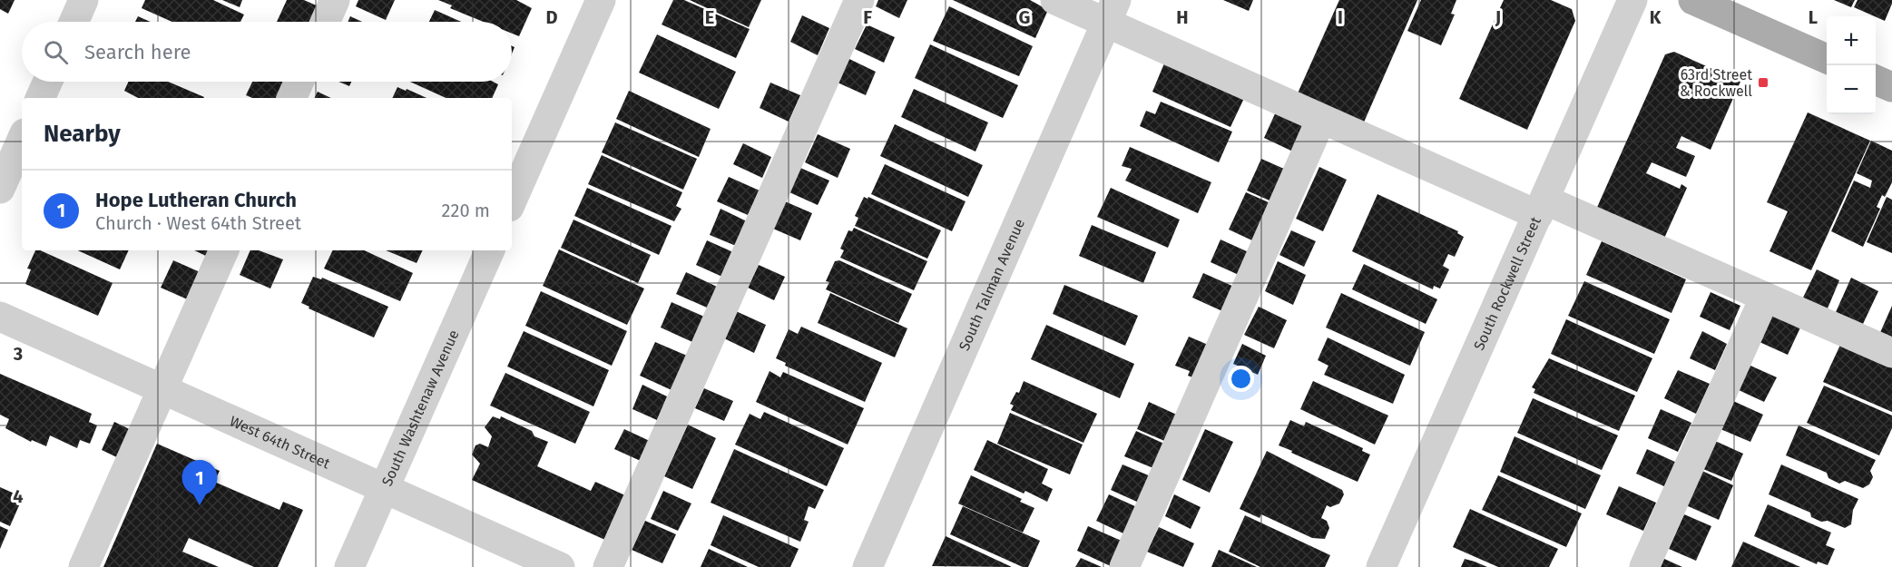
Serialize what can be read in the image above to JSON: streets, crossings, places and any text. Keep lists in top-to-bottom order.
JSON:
{
  "streets": {
    "street": [
      "South Talman Avenue",
      "South Rockwell Street",
      "South Washtenaw Avenue",
      "West 64th Street"
    ]
  },
  "crossings": [
    ["South Washtenaw Avenue", "West 64th Street"]
  ],
  "places": {
    "transit": ["63rd Street & Rockwell"]
  },
  "page": {
    "map_buttons": ["+", "−"],
    "search": "Search here",
    "heading": "Nearby",
    "list": [
      {
        "mark": "1",
        "name": "Hope Lutheran Church",
        "note": "Church · West 64th Street",
        "value": "220 m"
      }
    ],
    "pins": "1"
  },
  "grid": {
    "columns": [
      "D",
      "E",
      "F",
      "G",
      "H",
      "I",
      "J",
      "K",
      "L"
    ],
    "rows": ["3", "4"]
  }
}
